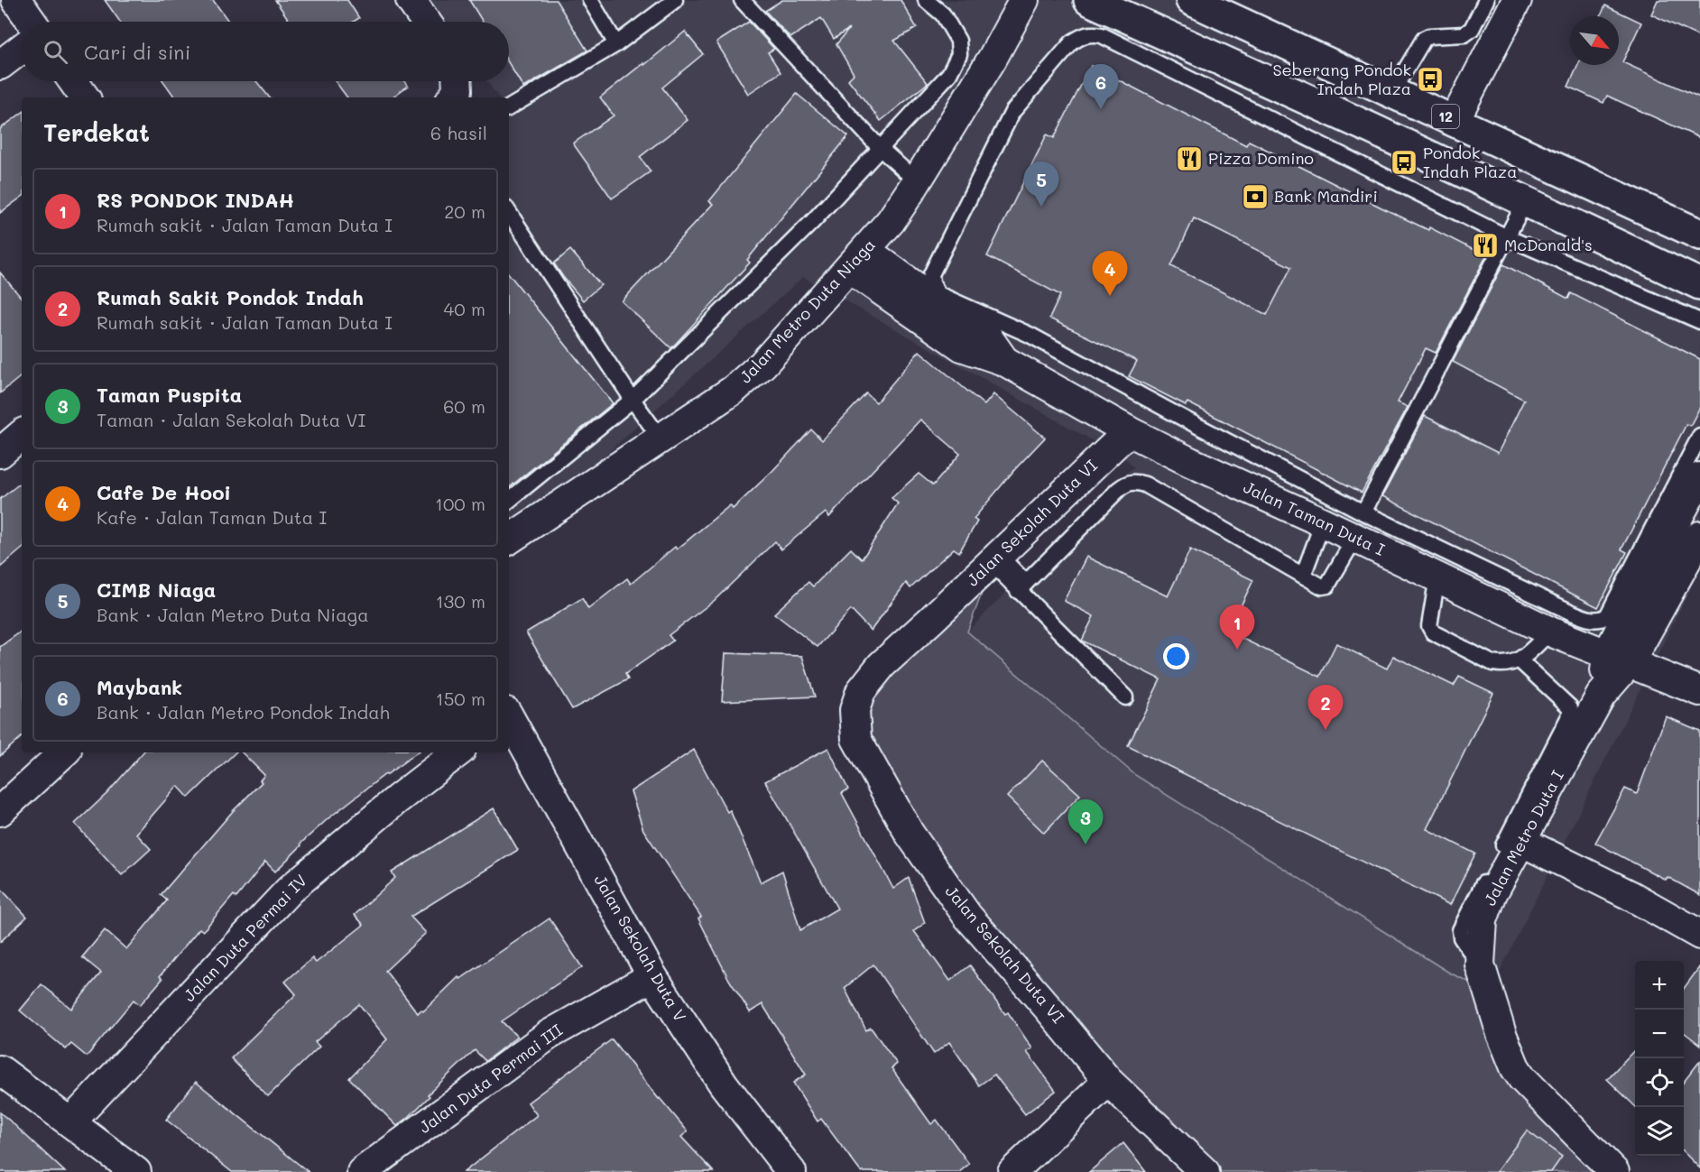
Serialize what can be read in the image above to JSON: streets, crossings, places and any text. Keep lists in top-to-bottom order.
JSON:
{
  "streets": {
    "highway": ["12"],
    "street": [
      "Jalan Metro Duta Niaga",
      "Jalan Taman Duta I",
      "Jalan Sekolah Duta VI",
      "Jalan Metro Duta I",
      "Jalan Duta Permai IV",
      "Jalan Sekolah Duta V",
      "Jalan Duta Permai III"
    ]
  },
  "crossings": [
    ["Jalan Metro Duta Niaga", "Jalan Taman Duta I"],
    ["Jalan Taman Duta I", "Jalan Sekolah Duta VI"],
    ["Jalan Taman Duta I", "Jalan Metro Duta I"],
    ["Jalan Sekolah Duta V", "Jalan Duta Permai III"]
  ],
  "places": {
    "bus stop": ["Seberang Pondok Indah Plaza", "Pondok Indah Plaza"],
    "restaurant": ["Pizza Domino", "McDonald's"],
    "bank": ["Bank Mandiri"]
  },
  "north": "bottom right",
  "page": {
    "search": "Cari di sini",
    "pins": [
      "6",
      "5",
      "4",
      "1",
      "2",
      "3"
    ],
    "heading": ["Terdekat", "6 hasil"],
    "list": [
      {
        "mark": "1",
        "name": "RS PONDOK INDAH",
        "note": "Rumah sakit · Jalan Taman Duta I",
        "value": "20 m"
      },
      {
        "mark": "2",
        "name": "Rumah Sakit Pondok Indah",
        "note": "Rumah sakit · Jalan Taman Duta I",
        "value": "40 m"
      },
      {
        "mark": "3",
        "name": "Taman Puspita",
        "note": "Taman · Jalan Sekolah Duta VI",
        "value": "60 m"
      },
      {
        "mark": "4",
        "name": "Cafe De Hooi",
        "note": "Kafe · Jalan Taman Duta I",
        "value": "100 m"
      },
      {
        "mark": "5",
        "name": "CIMB Niaga",
        "note": "Bank · Jalan Metro Duta Niaga",
        "value": "130 m"
      },
      {
        "mark": "6",
        "name": "Maybank",
        "note": "Bank · Jalan Metro Pondok Indah",
        "value": "150 m"
      }
    ],
    "map_buttons": ["+", "−"]
  }
}
